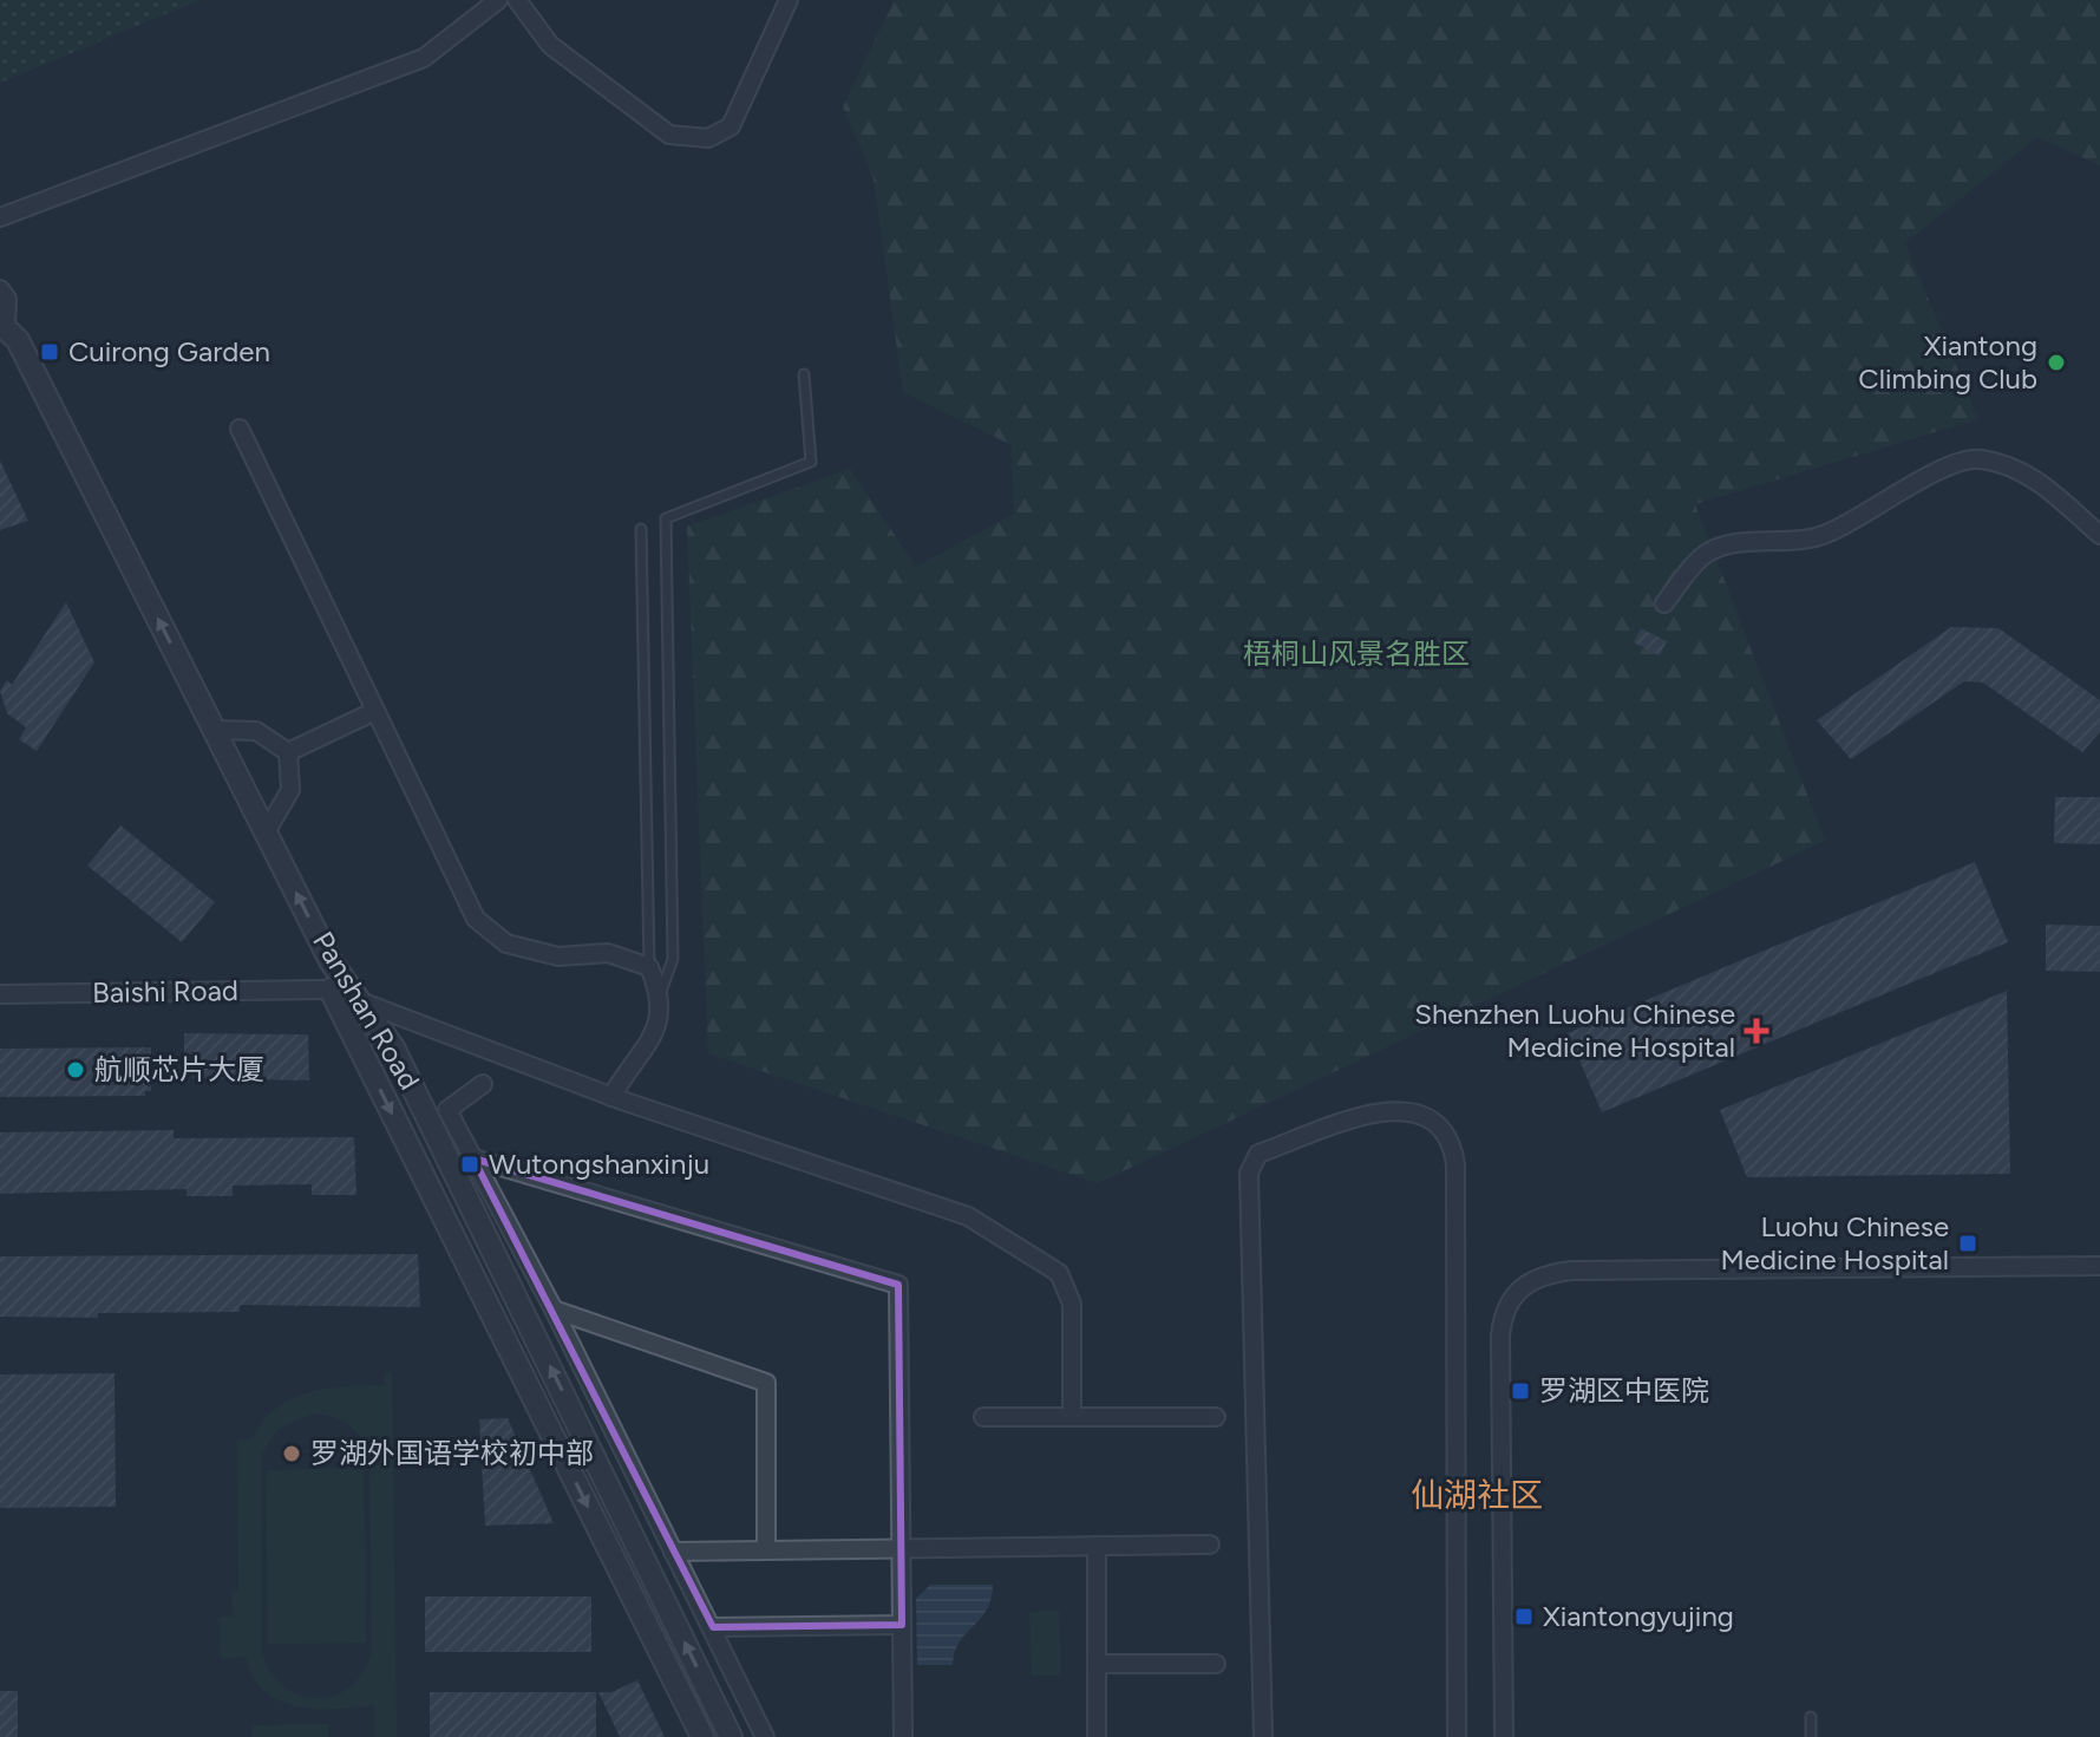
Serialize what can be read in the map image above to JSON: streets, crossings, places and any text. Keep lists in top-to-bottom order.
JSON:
{
  "streets": {
    "street": ["Baishi Road", "Panshan Road"]
  },
  "crossings": [
    ["Baishi Road", "Panshan Road"]
  ],
  "districts": ["仙湖社区"],
  "parks": ["梧桐山风景名胜区"],
  "places": {
    "transit": [
      "Cuirong Garden",
      "Wutongshanxinju",
      "Luohu Chinese Medicine Hospital",
      "罗湖区中医院",
      "Xiantongyujing"
    ],
    "other": ["Xiantong Climbing Club", "航顺芯片大厦", "罗湖外国语学校初中部"],
    "health": ["Shenzhen Luohu Chinese Medicine Hospital"]
  }
}
